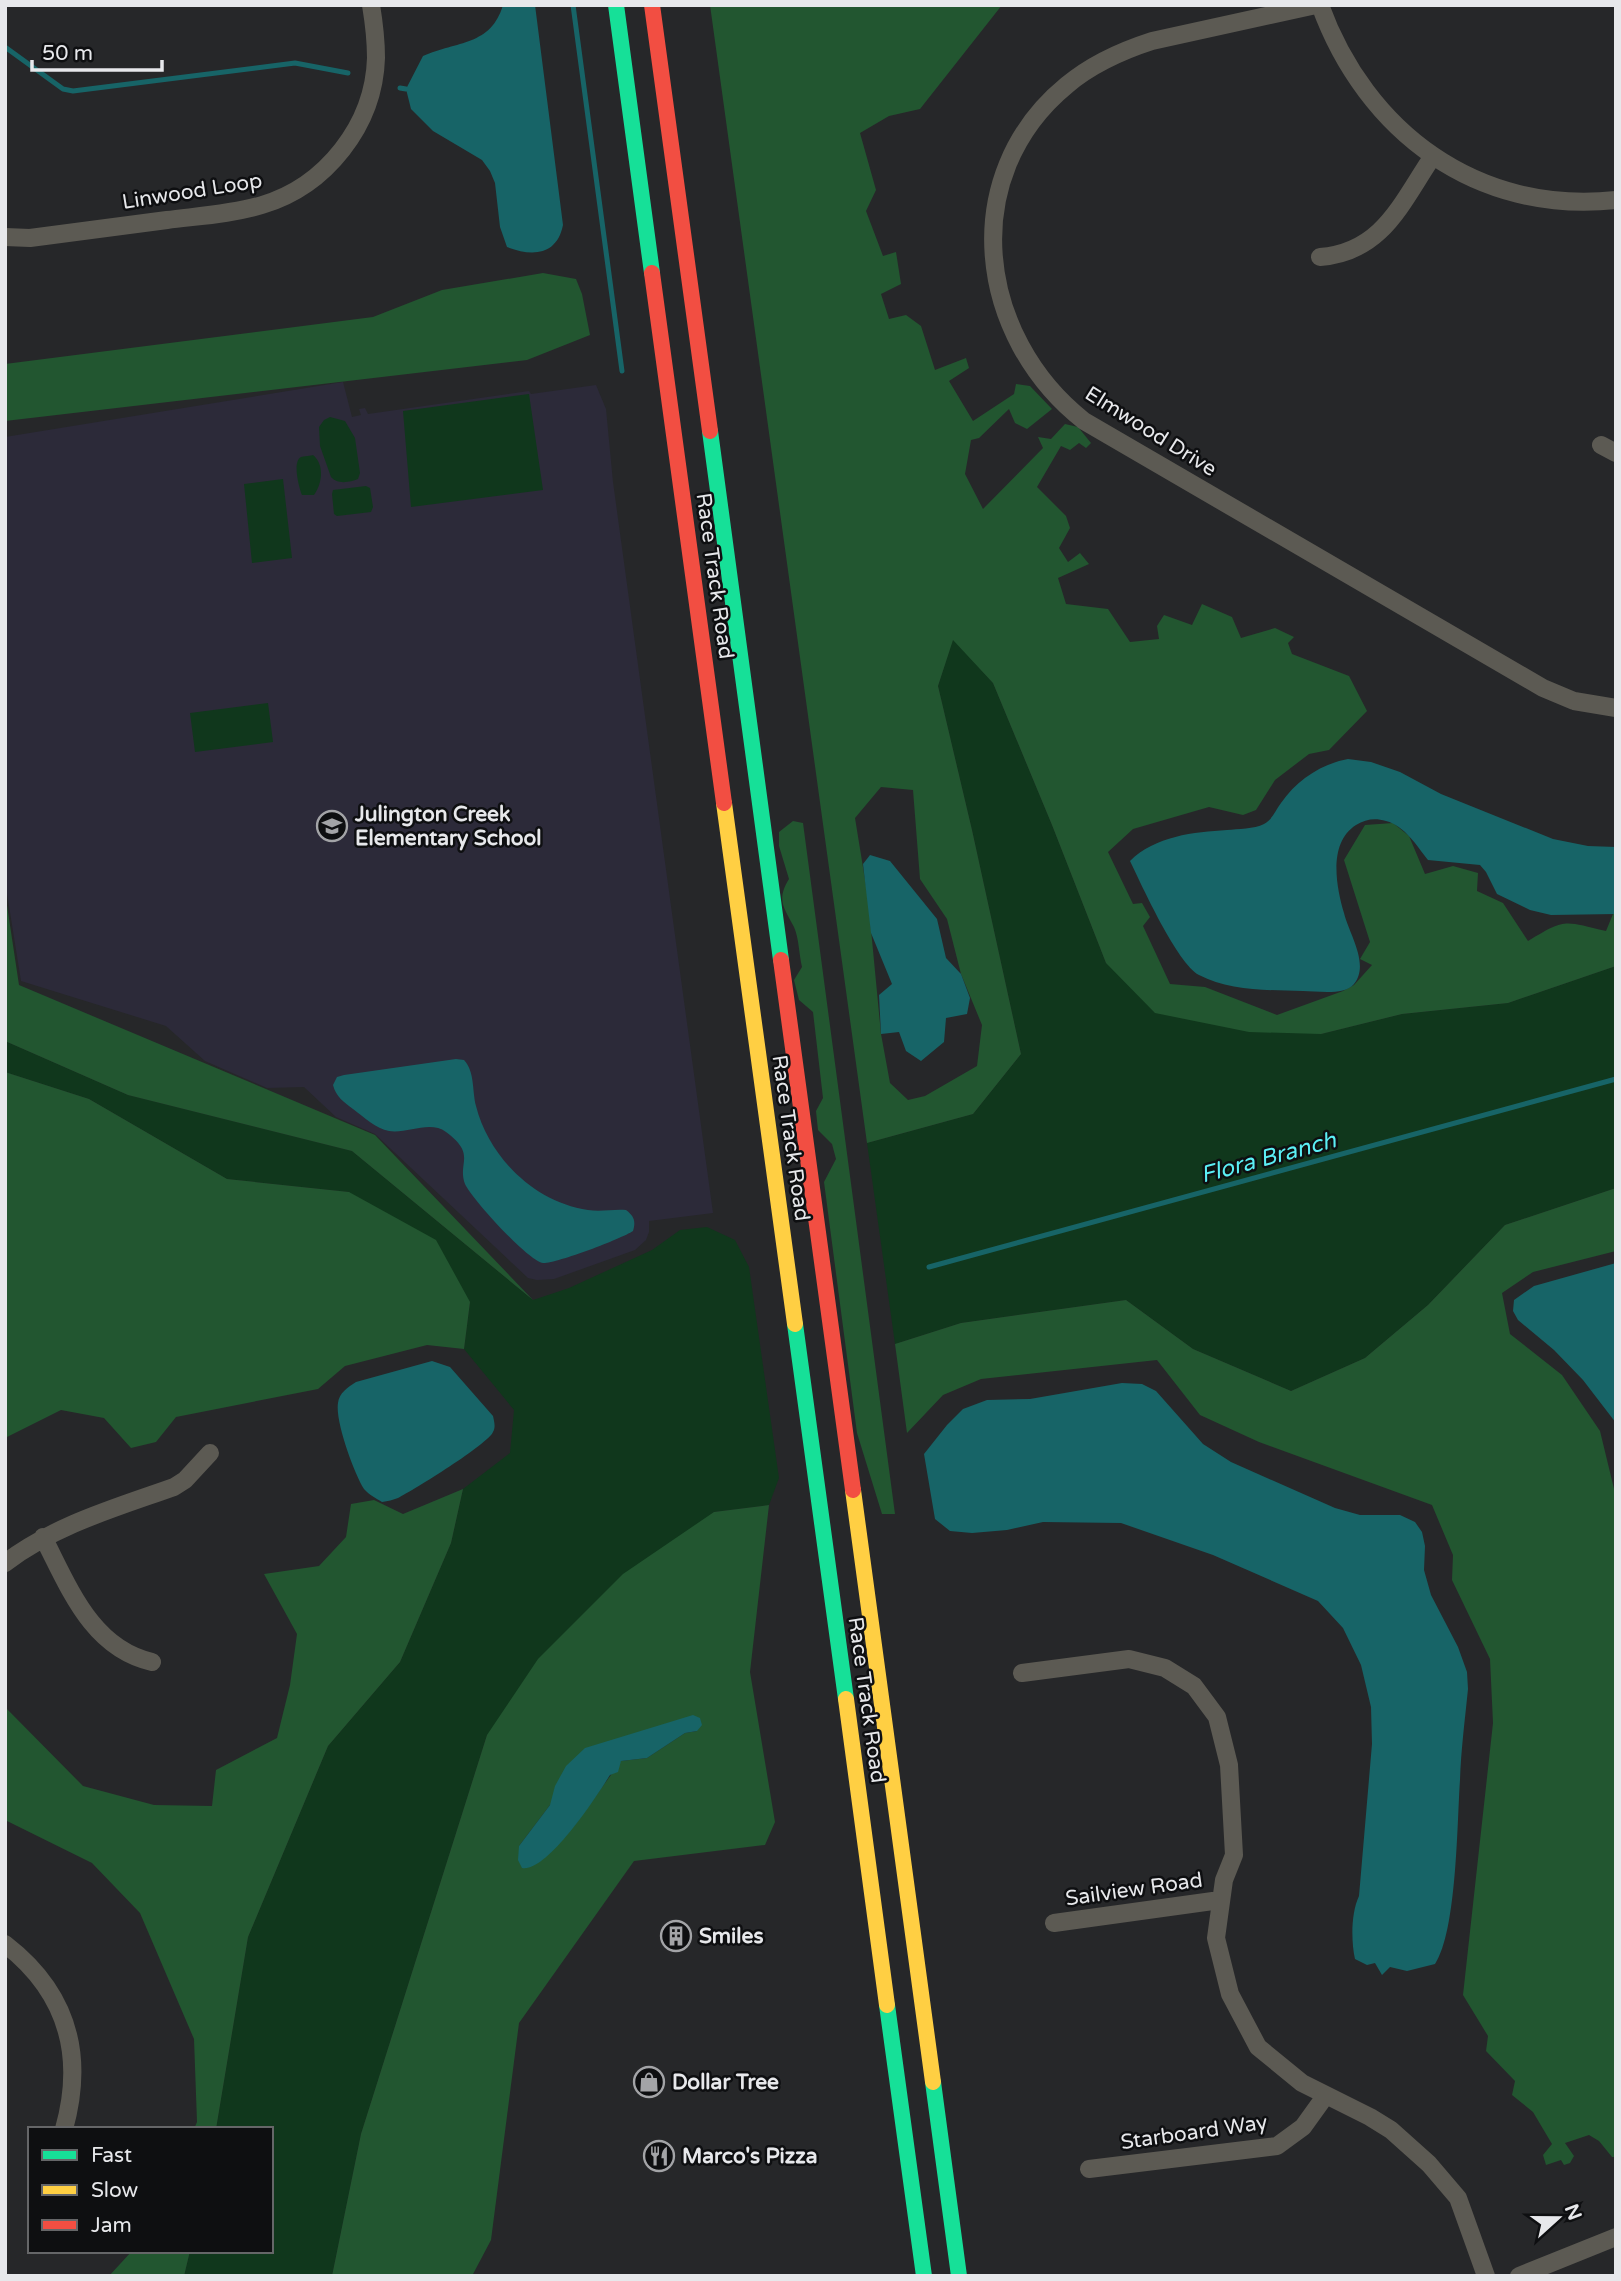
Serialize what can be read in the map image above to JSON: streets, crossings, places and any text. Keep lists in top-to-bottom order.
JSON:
{
  "streets": {
    "main road": ["Race Track Road"],
    "street": [
      "Linwood Loop",
      "Elmwood Drive",
      "Sailview Road",
      "Starboard Way"
    ]
  },
  "water": ["Flora Branch"],
  "places": {
    "school or university": ["Julington Creek Elementary School"],
    "building": ["Smiles"],
    "shop": ["Dollar Tree"],
    "restaurant": ["Marco's Pizza"]
  },
  "legend": ["Fast", "Slow", "Jam"],
  "scale_bar": "50 m",
  "north": "right"
}
